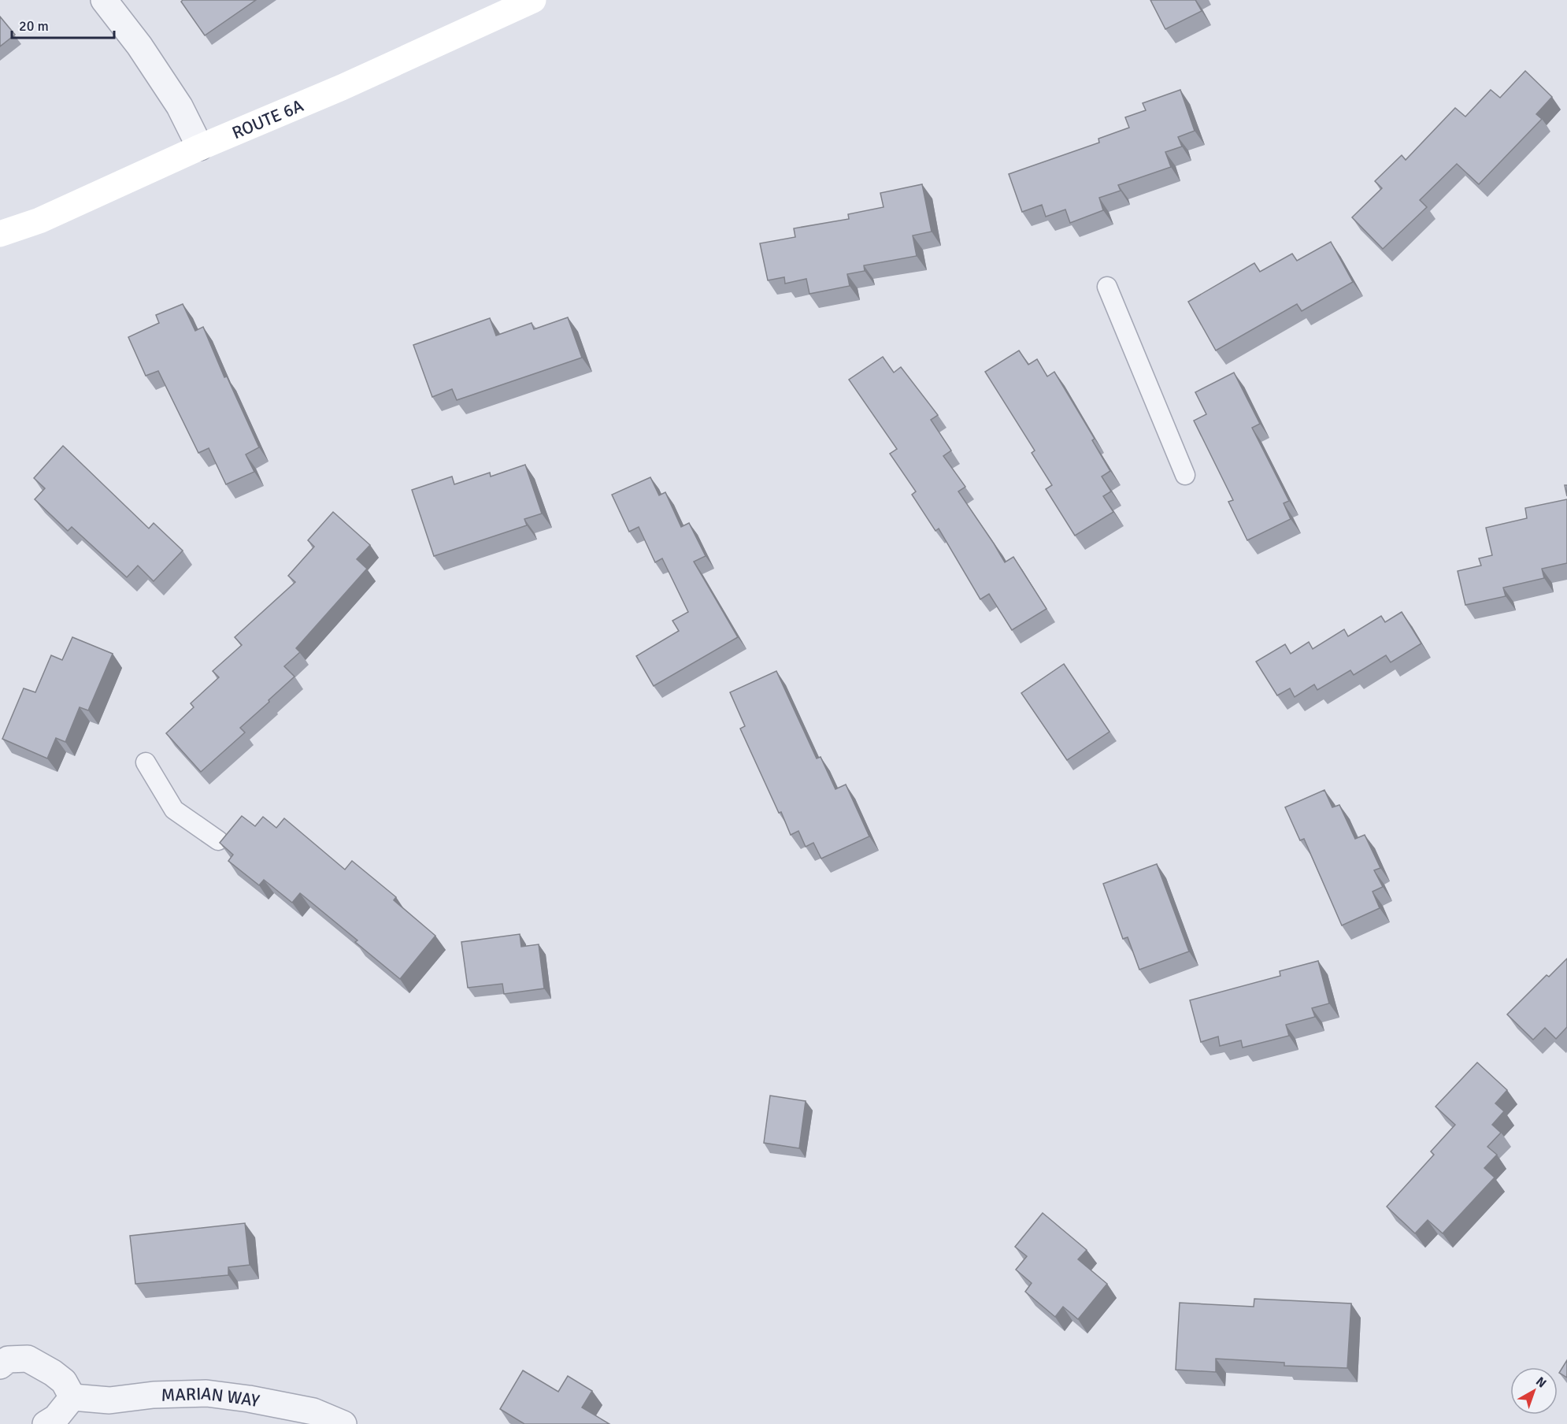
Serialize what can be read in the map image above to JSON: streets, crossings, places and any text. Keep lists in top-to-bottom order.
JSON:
{
  "streets": {
    "main road": ["ROUTE 6A"],
    "street": ["MARIAN WAY"]
  },
  "scale_bar": "20 m",
  "north": "top right"
}
